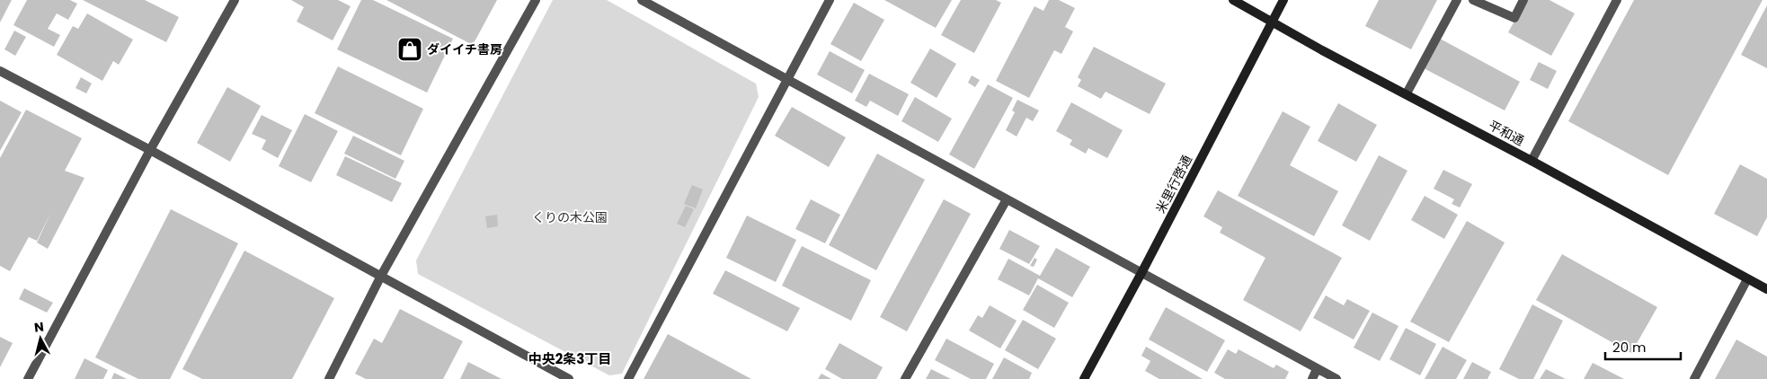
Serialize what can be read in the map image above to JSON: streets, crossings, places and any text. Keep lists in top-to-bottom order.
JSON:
{
  "streets": {
    "street": ["平和通", "米里行啓通"]
  },
  "crossings": [
    ["平和通", "米里行啓通"]
  ],
  "districts": ["中央2条3丁目"],
  "parks": ["くりの木公園"],
  "places": {
    "shop": ["ダイイチ書房"]
  },
  "scale_bar": "20 m",
  "north": "top"
}
